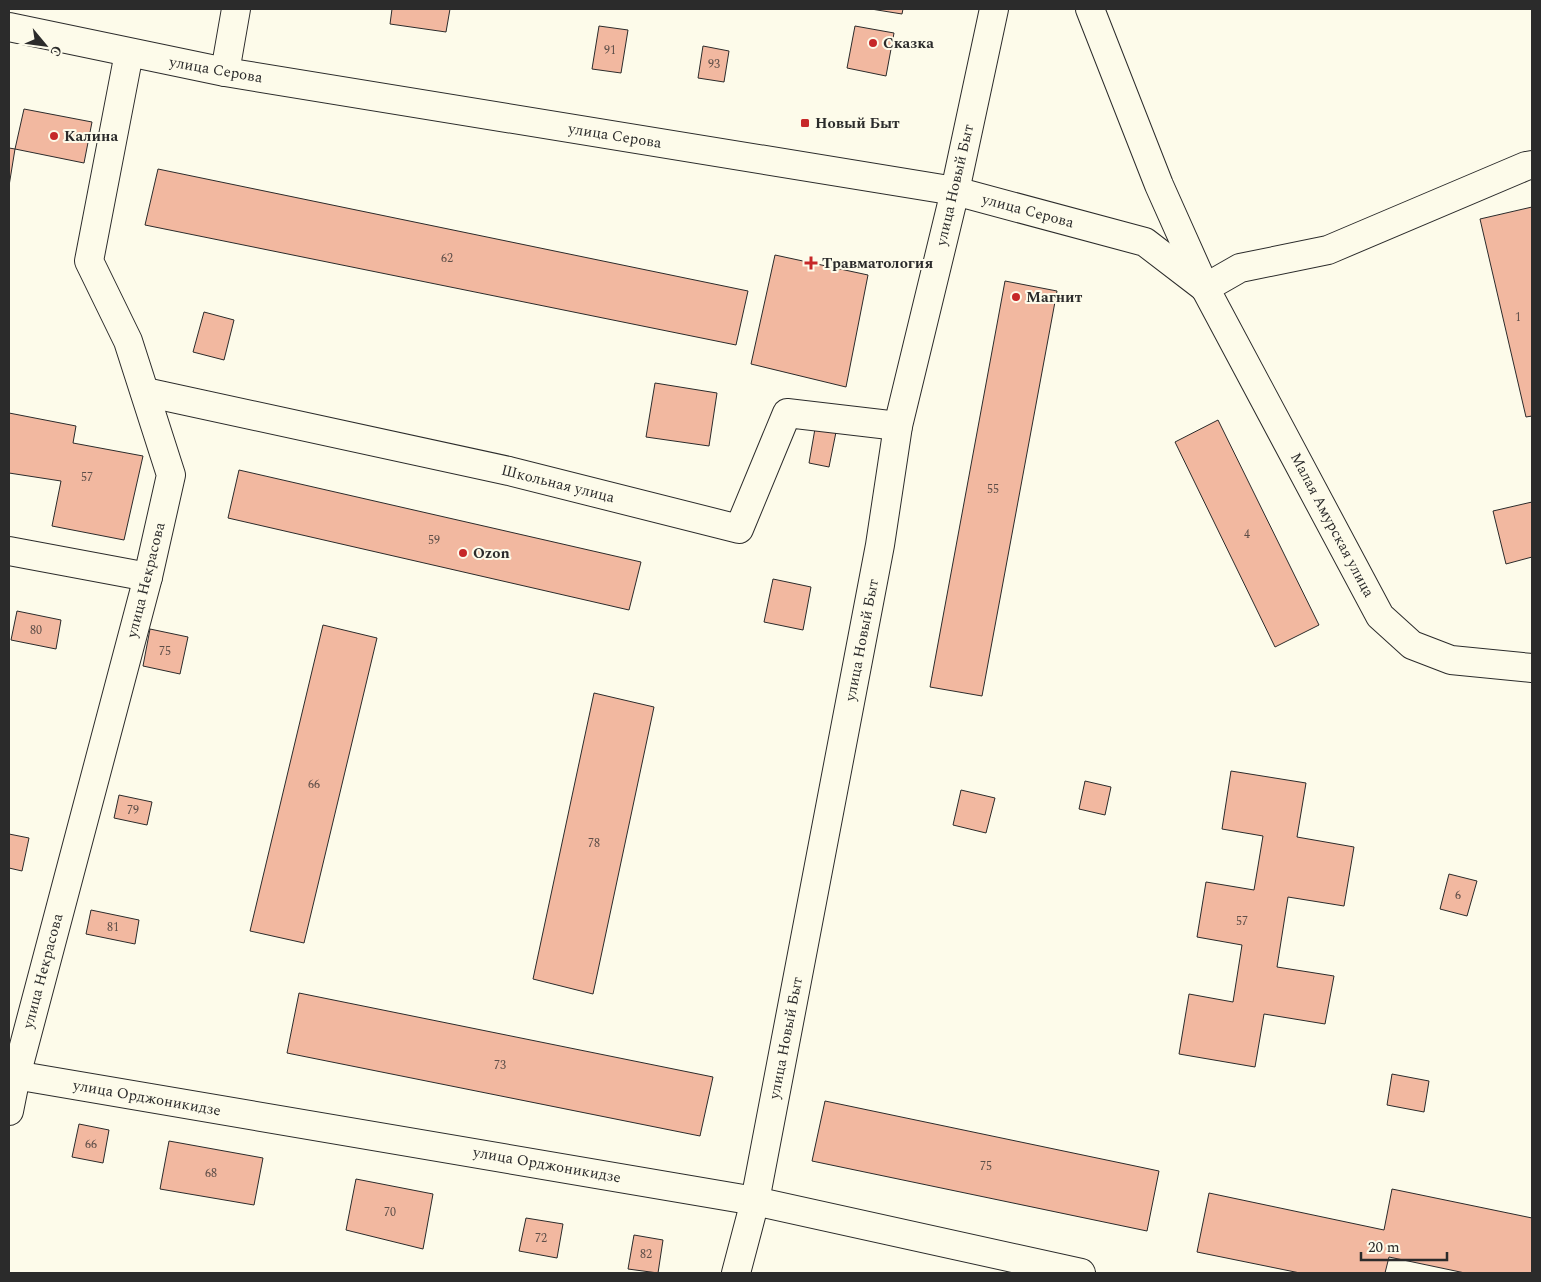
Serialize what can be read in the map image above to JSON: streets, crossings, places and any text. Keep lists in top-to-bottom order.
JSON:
{
  "streets": {
    "street": [
      "улица Серова",
      "улица Новый Быт",
      "Школьная улица",
      "Малая Амурская улица",
      "улица Некрасова",
      "улица Орджоникидзе"
    ]
  },
  "crossings": [
    ["улица Серова", "улица Новый Быт"],
    ["улица Серова", "Малая Амурская улица"],
    ["улица Серова", "улица Некрасова"],
    ["улица Новый Быт", "Школьная улица"],
    ["улица Новый Быт", "улица Орджоникидзе"],
    ["Школьная улица", "улица Некрасова"],
    ["улица Некрасова", "улица Орджоникидзе"]
  ],
  "places": {
    "other": [
      "Сказка",
      "Калина",
      "Магнит",
      "Ozon"
    ],
    "transit": ["Новый Быт"],
    "health": ["Травматология"]
  },
  "house_numbers": [
    "91",
    "93",
    "62",
    "1",
    "57",
    "55",
    "4",
    "59",
    "80",
    "75",
    "66",
    "79",
    "78",
    "6",
    "57",
    "81",
    "73",
    "66",
    "75",
    "68",
    "70",
    "72",
    "82"
  ],
  "scale_bar": "20 m",
  "north": "bottom right"
}
